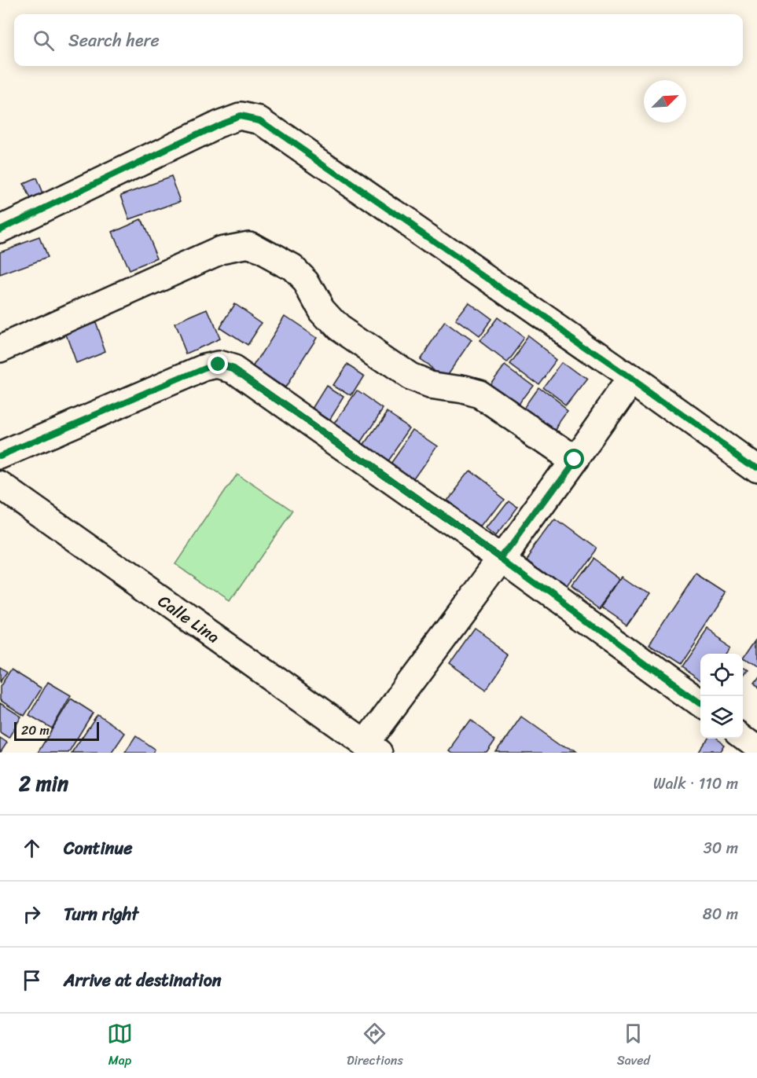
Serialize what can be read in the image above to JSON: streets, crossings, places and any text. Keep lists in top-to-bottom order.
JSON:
{
  "streets": {
    "street": ["Calle Lina"]
  },
  "scale_bar": "20 m",
  "north": "top right",
  "page": {
    "search": "Search here",
    "scale": "20 m",
    "heading": ["2 min", "Walk · 110 m"],
    "list": [
      ["Continue", "30 m"],
      ["Turn right", "80 m"],
      "Arrive at destination"
    ],
    "nav": ["Map", "Directions", "Saved"]
  }
}
